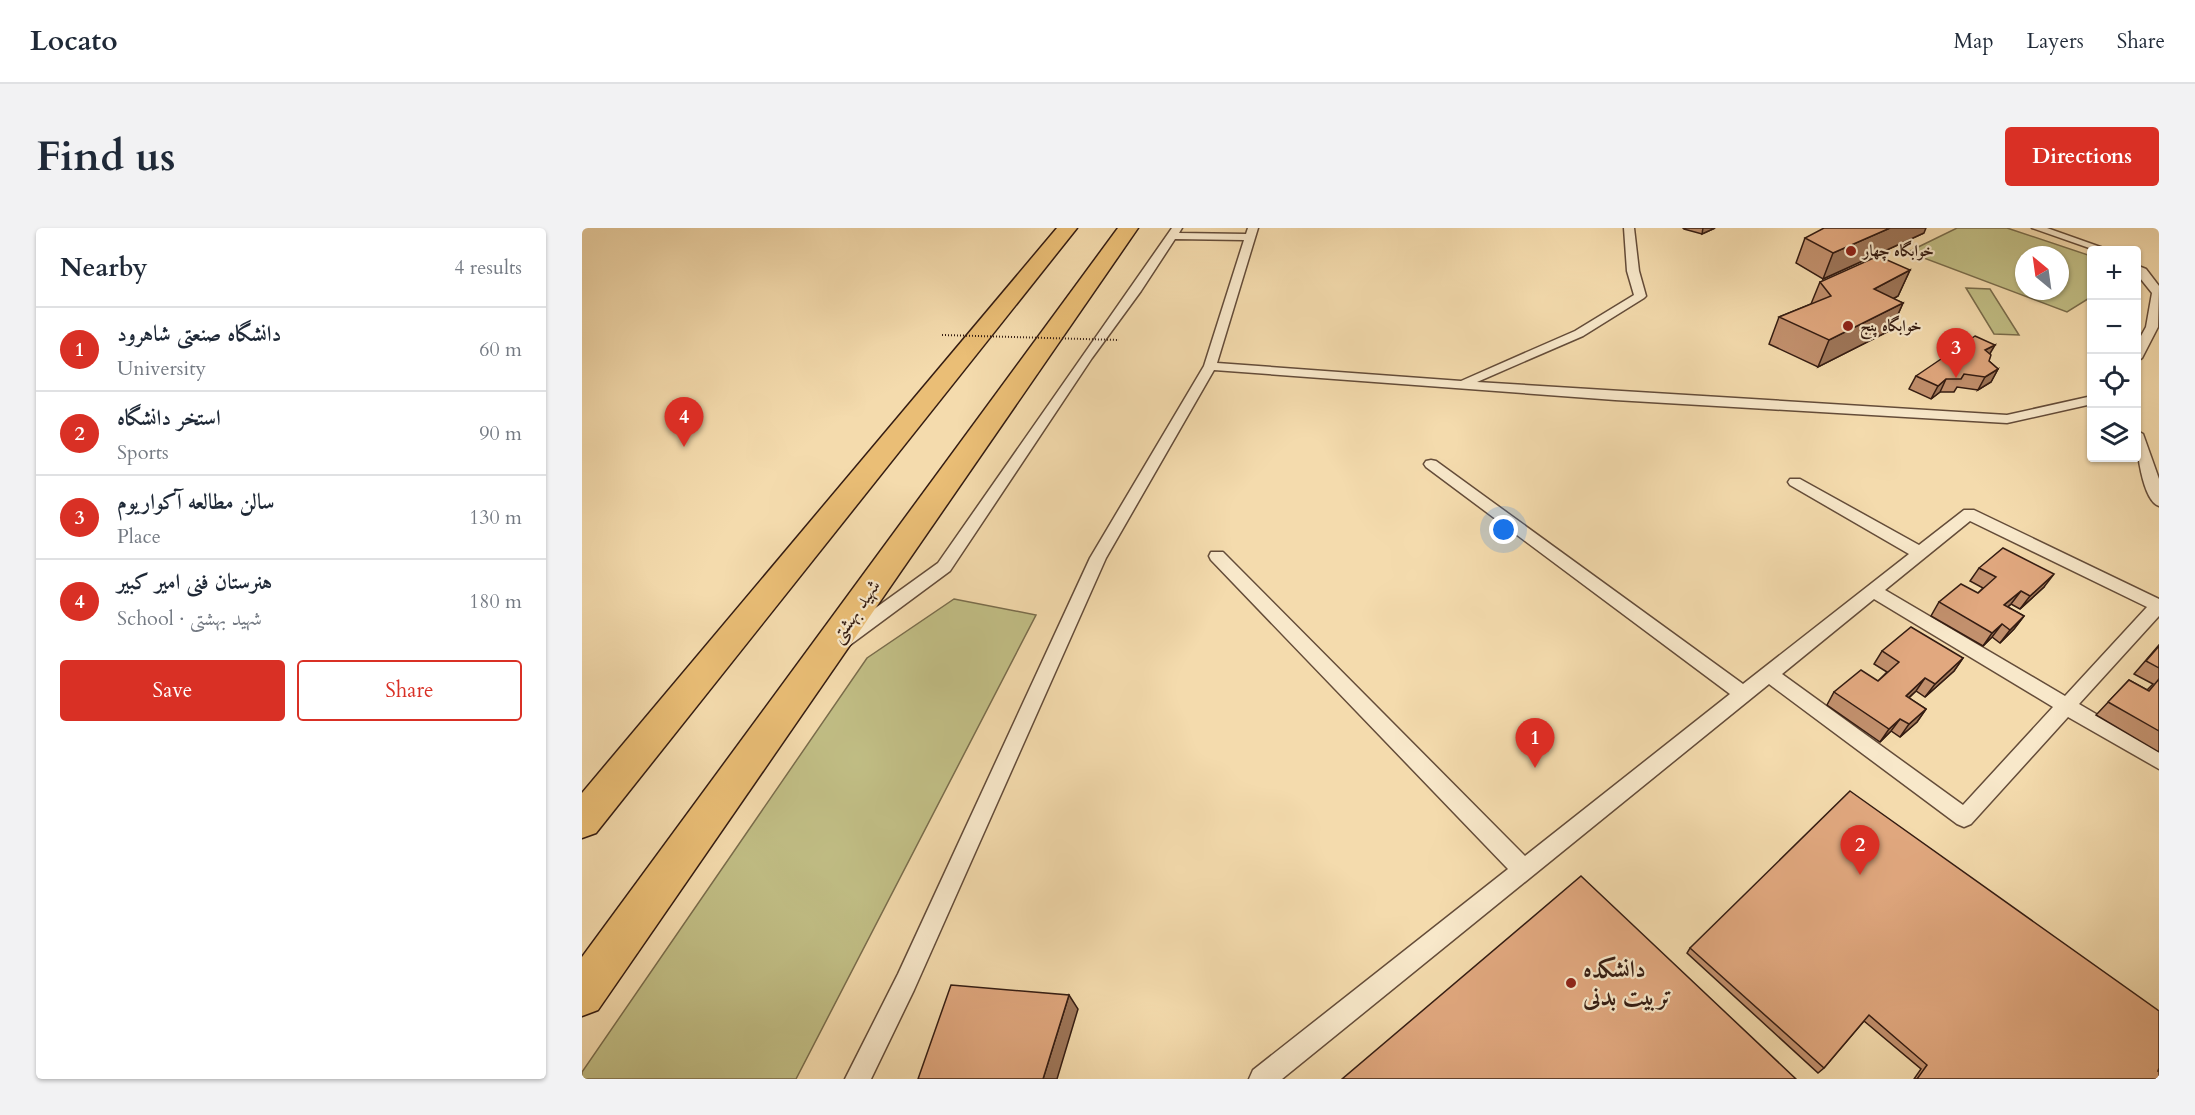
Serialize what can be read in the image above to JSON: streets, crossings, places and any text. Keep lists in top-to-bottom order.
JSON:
{
  "streets": {
    "highway": ["شهید بهشتی"]
  },
  "places": ["خوابگاه چهار", "خوابگاه پنج", "دانشکده تربیت بدنی"],
  "north": "top left",
  "page": {
    "header": "Locato",
    "nav": ["Map", "Layers", "Share"],
    "buttons": [
      "Directions",
      ["Save", "Share"]
    ],
    "title": "Find us",
    "heading": ["Nearby", "4 results"],
    "map_buttons": ["+", "−"],
    "list": [
      {
        "mark": "1",
        "name": "دانشگاه صنعتی شاهرود",
        "note": "University",
        "value": "60 m"
      },
      {
        "mark": "2",
        "name": "استخر دانشگاه",
        "note": "Sports",
        "value": "90 m"
      },
      {
        "mark": "3",
        "name": "سالن مطالعه آکواریوم",
        "note": "Place",
        "value": "130 m"
      },
      {
        "mark": "4",
        "name": "هنرستان فنی امیر کبیر",
        "note": "School · شهید بهشتی",
        "value": "180 m"
      }
    ],
    "pins": [
      "3",
      "4",
      "1",
      "2"
    ]
  }
}
